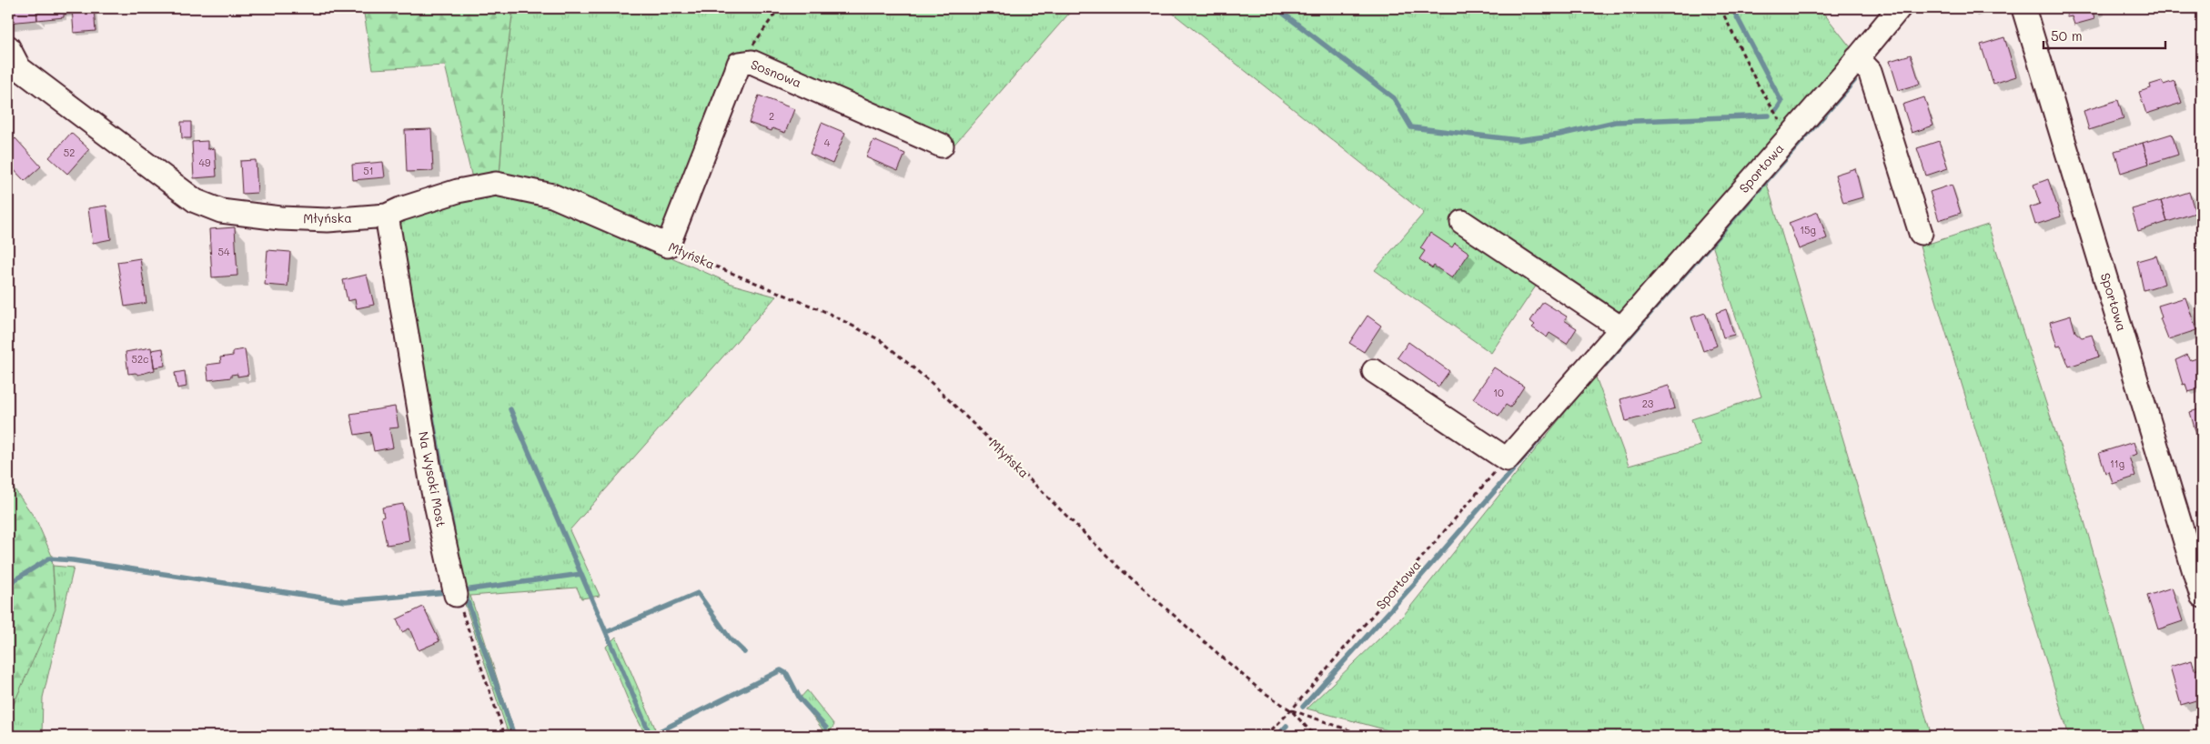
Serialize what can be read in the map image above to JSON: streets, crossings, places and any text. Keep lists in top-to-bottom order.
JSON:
{
  "streets": {
    "street": [
      "Sosnowa",
      "Sportowa",
      "Młyńska",
      "Na Wysoki Most"
    ]
  },
  "crossings": [
    ["Sosnowa", "Młyńska"],
    ["Sportowa", "Młyńska"],
    ["Młyńska", "Na Wysoki Most"]
  ],
  "house_numbers": [
    "2",
    "4",
    "52",
    "49",
    "51",
    "15g",
    "54",
    "52c",
    "10",
    "23",
    "11g"
  ],
  "scale_bar": "50 m"
}
